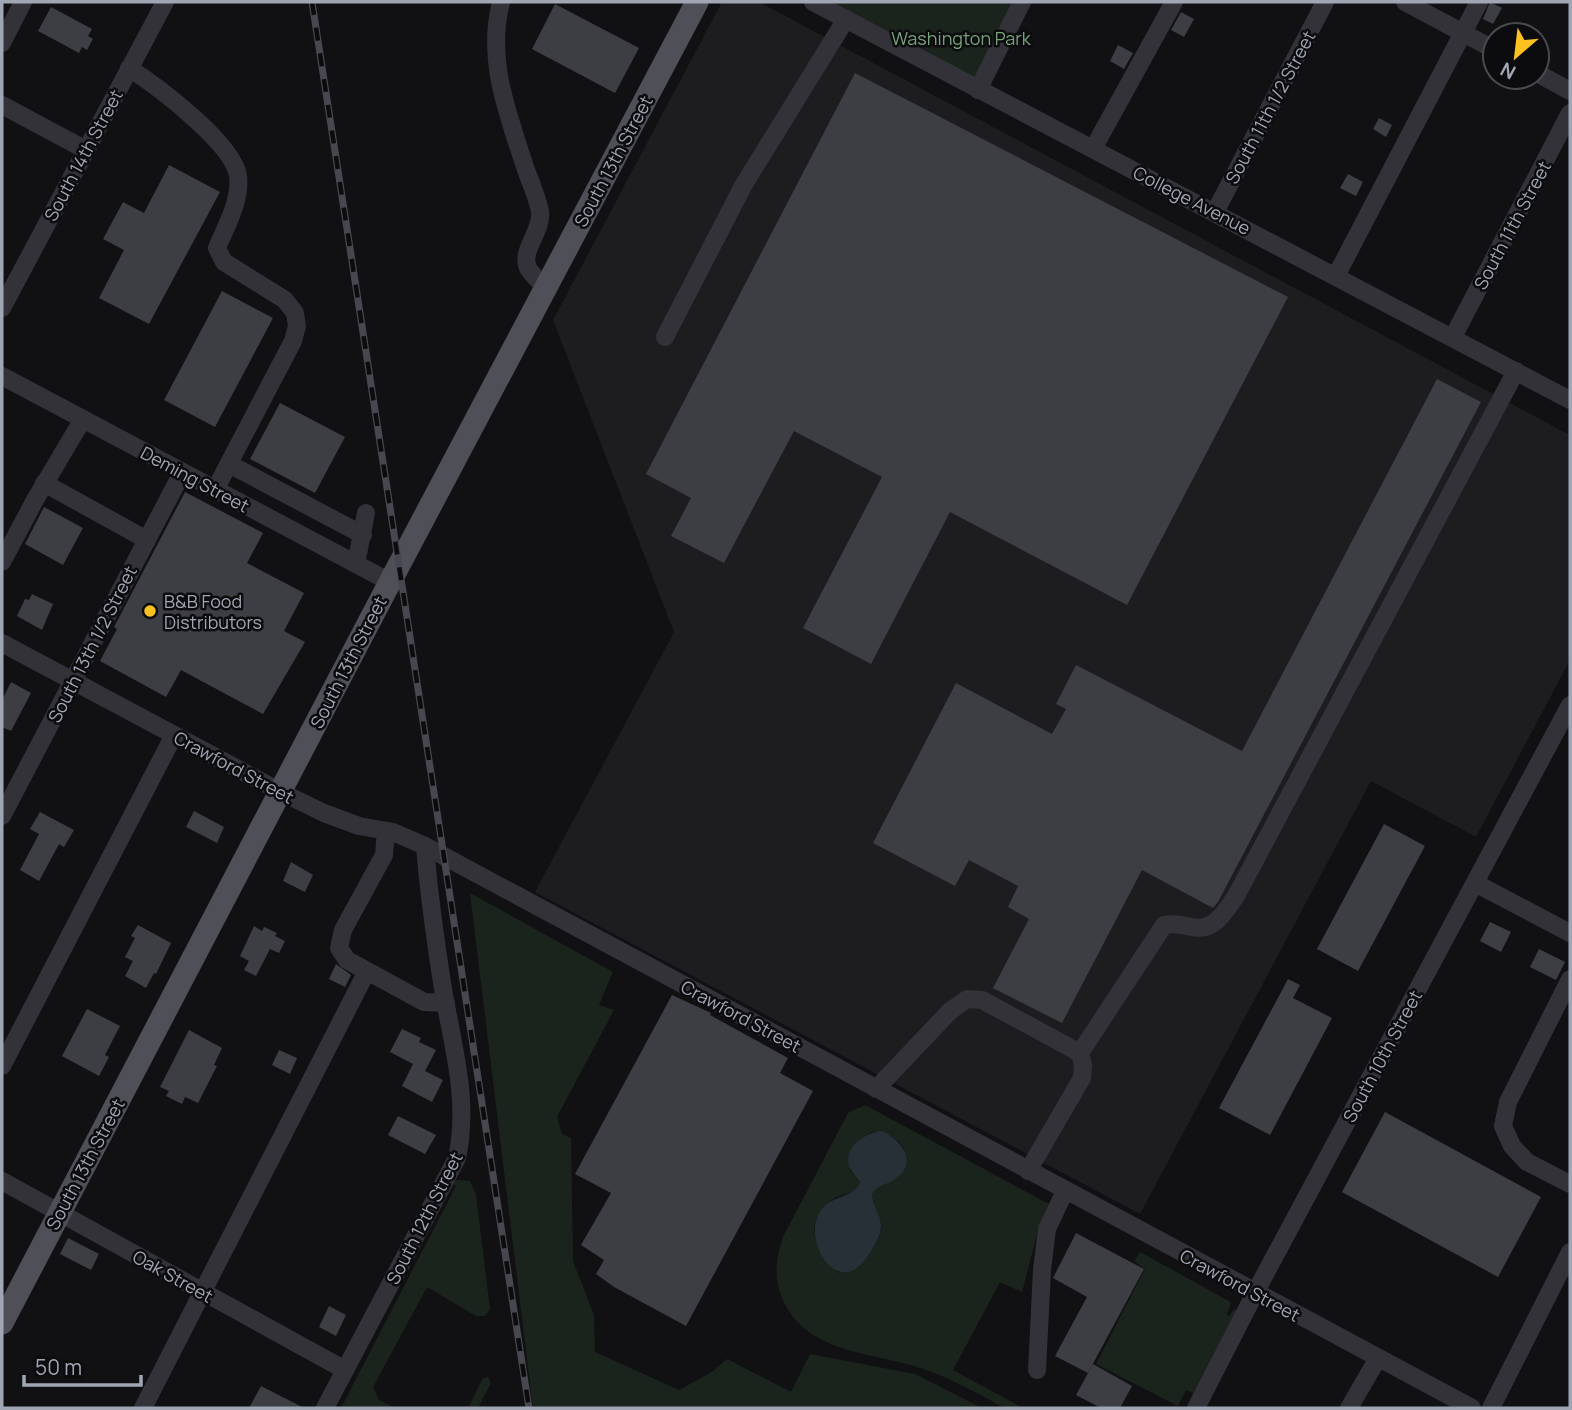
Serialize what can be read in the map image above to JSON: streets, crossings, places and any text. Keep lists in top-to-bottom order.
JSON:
{
  "streets": {
    "main road": ["South 13th Street"],
    "street": [
      "South 11th 1/2 Street",
      "South 14th Street",
      "College Avenue",
      "South 11th Street",
      "Deming Street",
      "South 13th 1/2 Street",
      "Crawford Street",
      "South 10th Street",
      "South 12th Street",
      "Oak Street"
    ]
  },
  "crossings": [
    ["South 11th 1/2 Street", "College Avenue"],
    ["South 13th Street", "Deming Street"],
    ["South 13th Street", "Crawford Street"],
    ["South 13th Street", "Oak Street"],
    ["College Avenue", "South 11th Street"],
    ["Deming Street", "South 13th 1/2 Street"],
    ["South 13th 1/2 Street", "Crawford Street"],
    ["Crawford Street", "South 10th Street"],
    ["Crawford Street", "South 12th Street"],
    ["South 12th Street", "Oak Street"]
  ],
  "parks": ["Washington Park"],
  "places": ["B&B Food Distributors"],
  "scale_bar": "50 m",
  "north": "bottom left"
}
